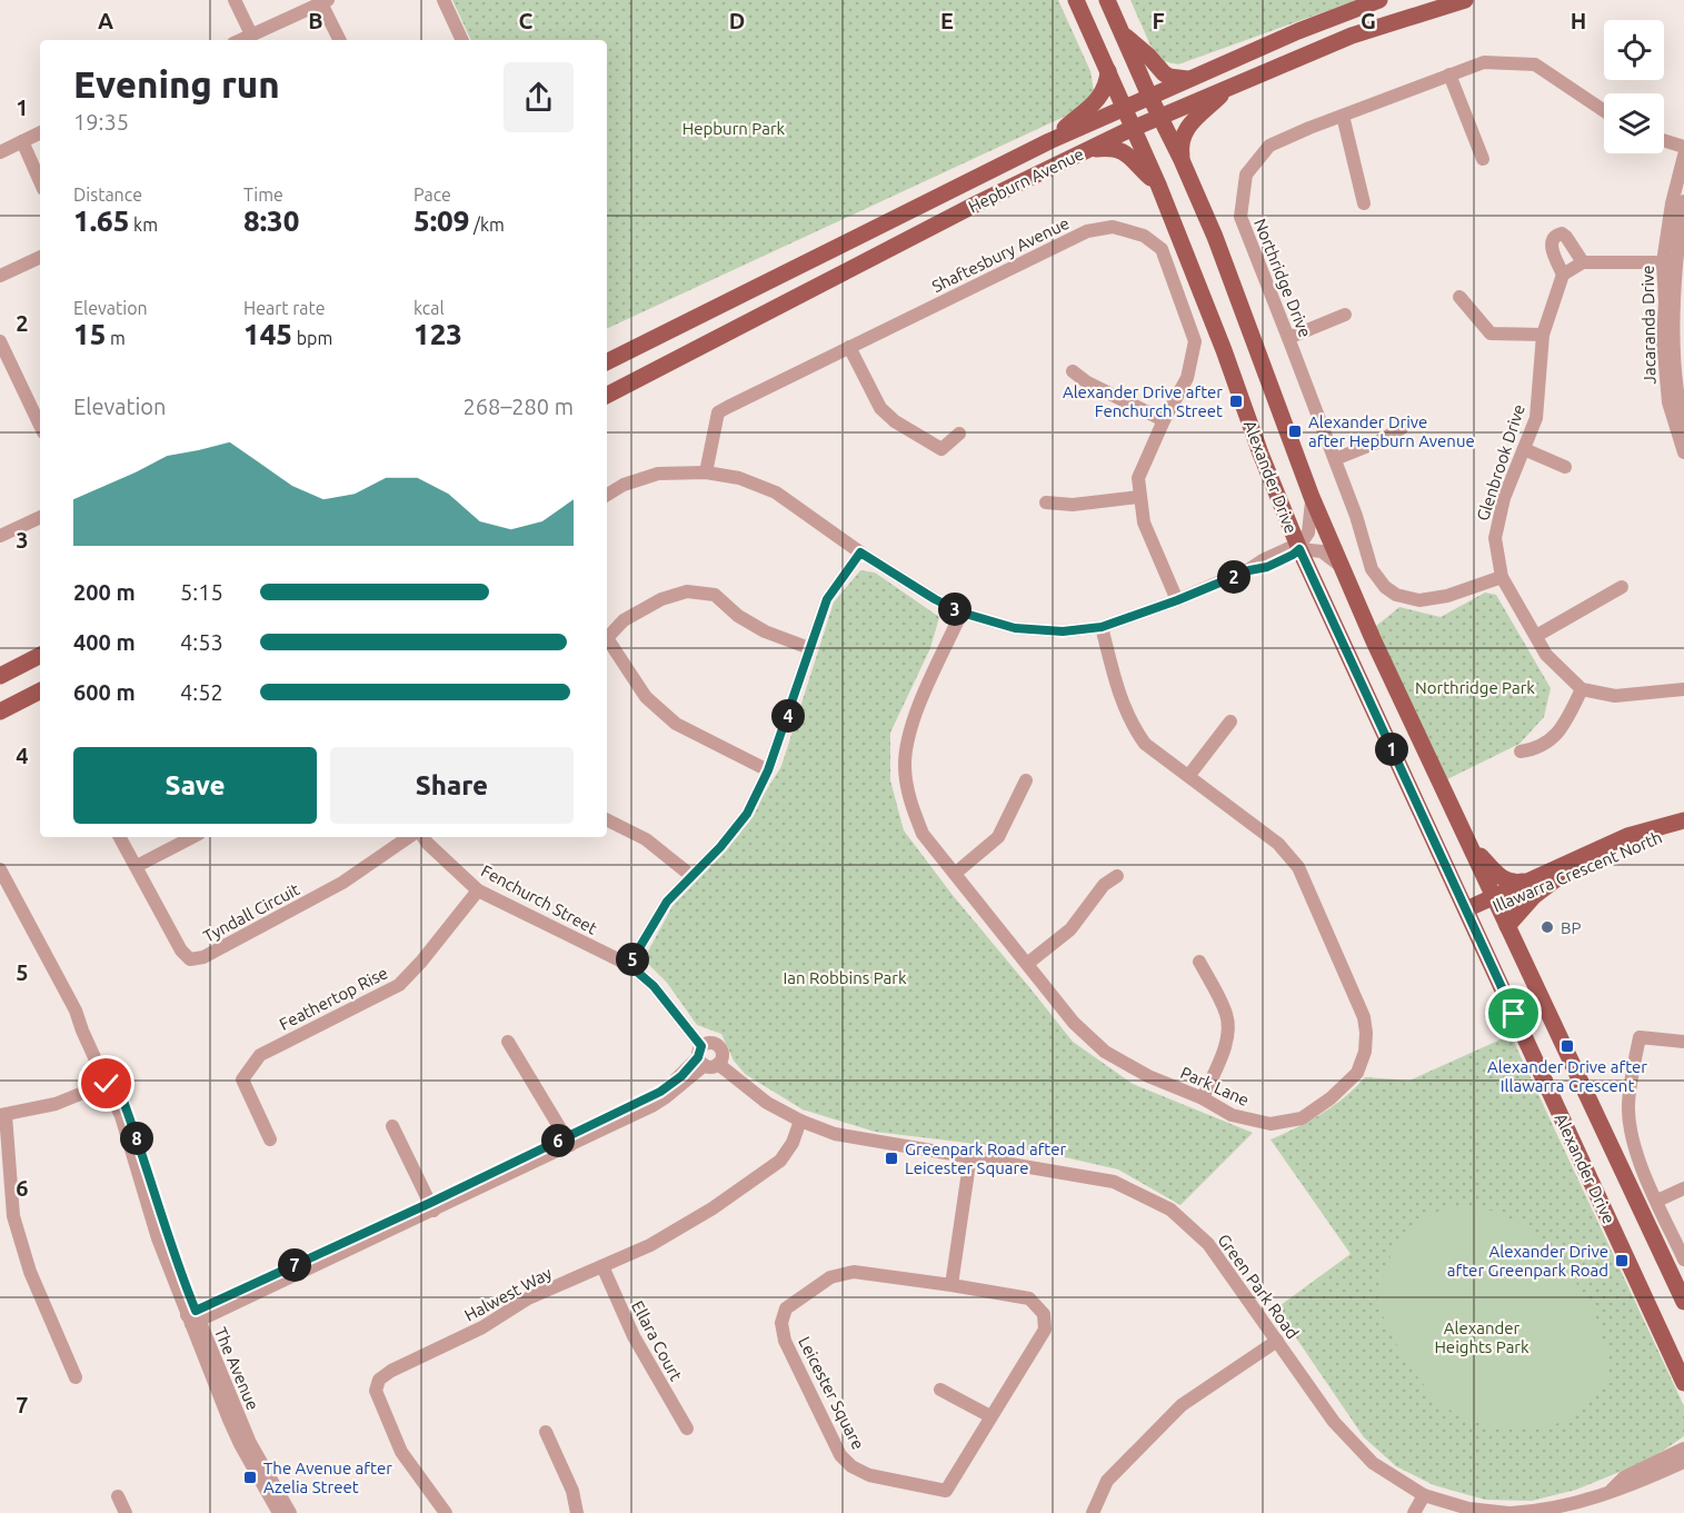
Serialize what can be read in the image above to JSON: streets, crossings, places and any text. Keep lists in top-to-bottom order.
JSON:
{
  "streets": {
    "main road": ["Hepburn Avenue", "Alexander Drive", "Illawarra Crescent North"],
    "street": [
      "Shaftesbury Avenue",
      "Northridge Drive",
      "Jacaranda Drive",
      "Glenbrook Drive",
      "Fenchurch Street",
      "Tyndall Circuit",
      "Feathertop Rise",
      "Park Lane",
      "Green Park Road",
      "Halwest Way",
      "Ellara Court",
      "The Avenue",
      "Leicester Square"
    ]
  },
  "crossings": [
    ["Hepburn Avenue", "Alexander Drive"],
    ["Northridge Drive", "Glenbrook Drive"],
    ["Alexander Drive", "Illawarra Crescent North"],
    ["Fenchurch Street", "Feathertop Rise"],
    ["Fenchurch Street", "Green Park Road"],
    ["Green Park Road", "Halwest Way"],
    ["Halwest Way", "Ellara Court"]
  ],
  "parks": [
    "Hepburn Park",
    "Northridge Park",
    "Ian Robbins Park",
    "Alexander Heights Park"
  ],
  "places": {
    "transit": [
      "Alexander Drive after Fenchurch Street",
      "Alexander Drive after Hepburn Avenue",
      "Alexander Drive after Illawarra Crescent",
      "Greenpark Road after Leicester Square",
      "Alexander Drive after Greenpark Road",
      "The Avenue after Azelia Street"
    ],
    "other": ["BP"]
  },
  "page": {
    "heading": ["Evening run", "19:35"],
    "stats": [
      ["Distance", "1.65 km"],
      ["Time", "8:30"],
      ["Pace", "5:09 /km"],
      ["Elevation", "15 m"],
      ["Heart rate", "145 bpm"],
      ["kcal", "123"]
    ],
    "chart": ["Elevation", "268–280 m"],
    "pins": [
      "2",
      "3",
      "4",
      "1",
      "5",
      "8",
      "6",
      "7"
    ],
    "list": [
      {
        "name": "200 m",
        "note": "5:15"
      },
      {
        "name": "400 m",
        "note": "4:53"
      },
      {
        "name": "600 m",
        "note": "4:52"
      }
    ],
    "buttons": ["Save", "Share"]
  },
  "grid": {
    "columns": [
      "A",
      "B",
      "C",
      "D",
      "E",
      "F",
      "G",
      "H"
    ],
    "rows": [
      "1",
      "2",
      "3",
      "4",
      "5",
      "6",
      "7"
    ]
  }
}
